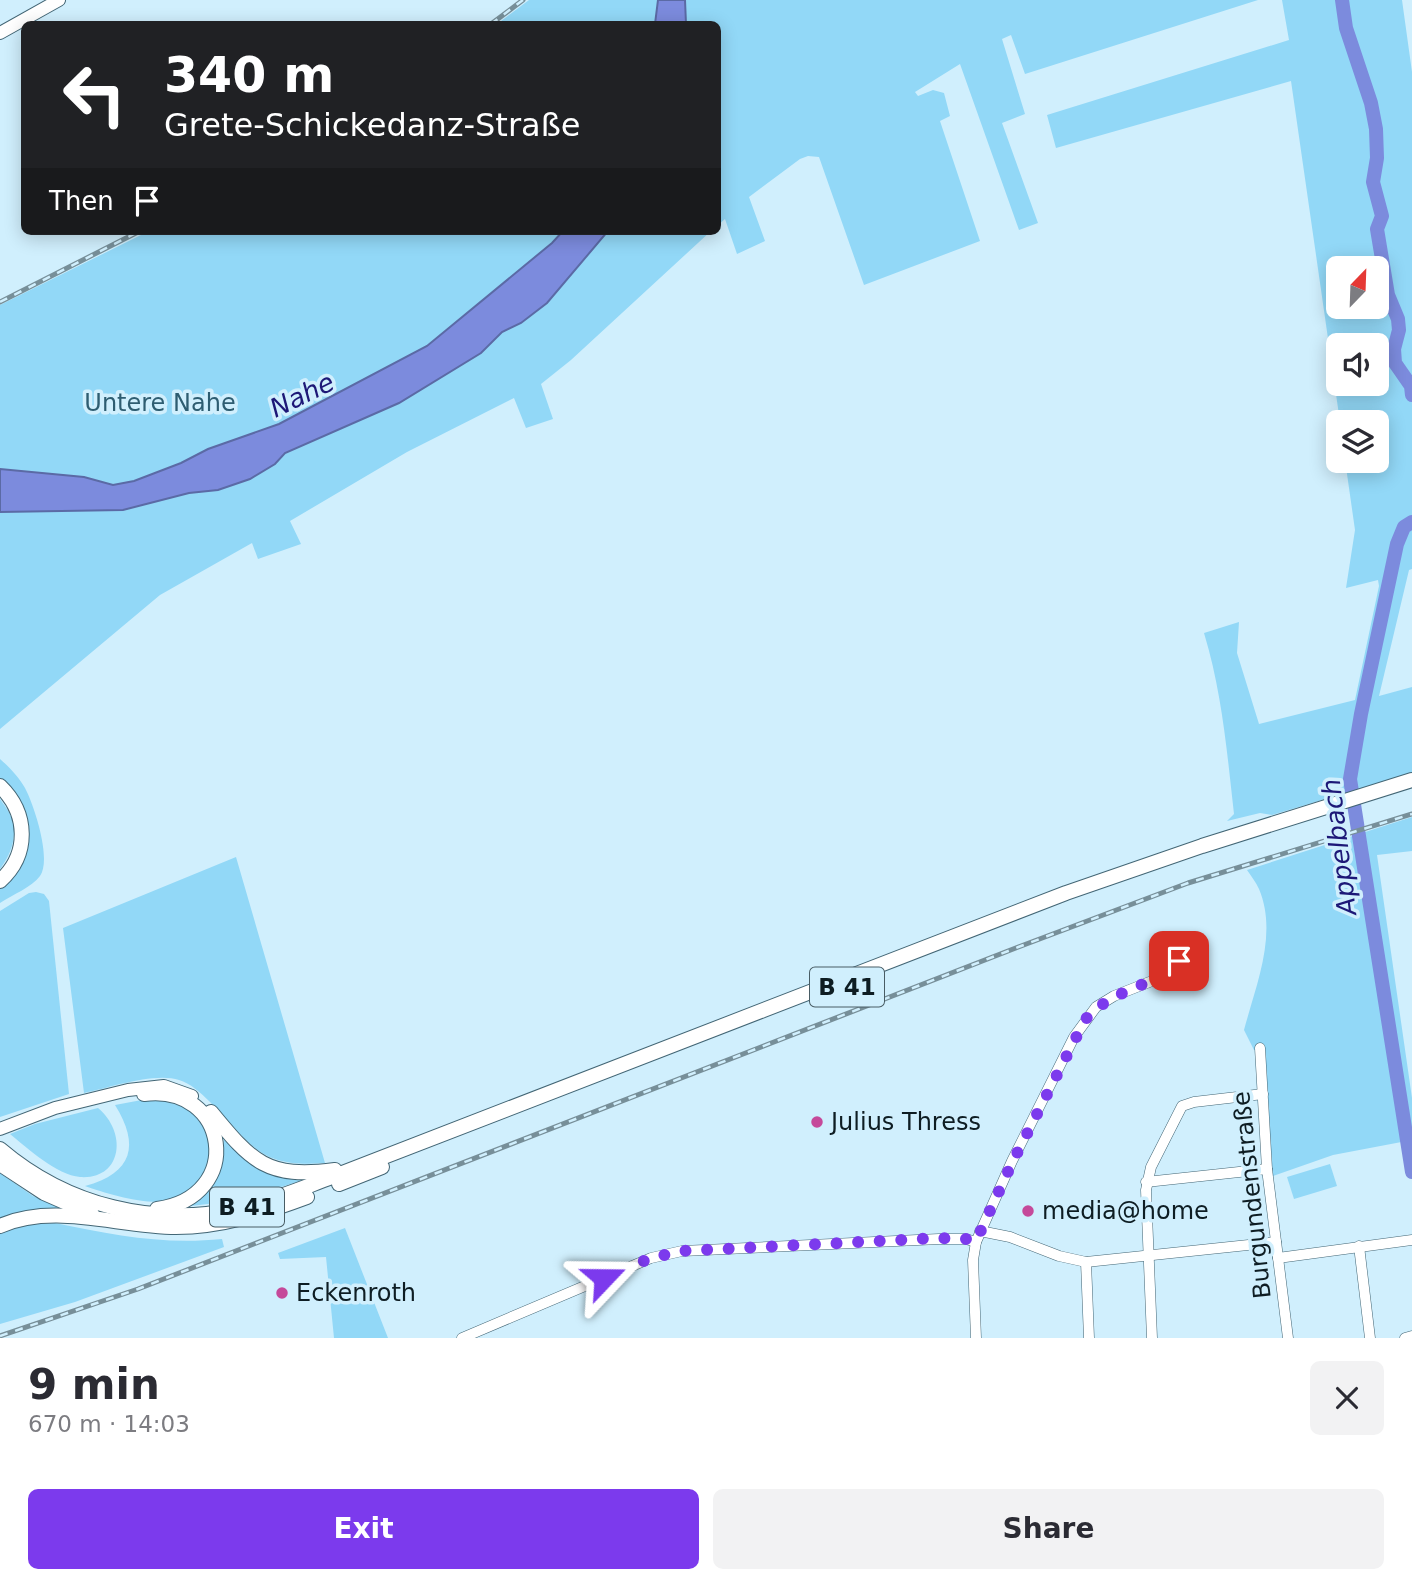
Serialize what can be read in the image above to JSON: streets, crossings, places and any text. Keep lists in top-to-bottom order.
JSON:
{
  "streets": {
    "highway": ["B 41"],
    "street": ["Burgundenstraße"]
  },
  "water": ["Nahe", "Appelbach"],
  "parks": ["Untere Nahe"],
  "places": ["Julius Thress", "media@home", "Eckenroth"],
  "north": "top right",
  "page": {
    "turn": ["340 m", "Grete-Schickedanz-Straße"],
    "then": "Then",
    "heading": ["9 min", "670 m · 14:03"],
    "buttons": ["Exit", "Share"]
  }
}
